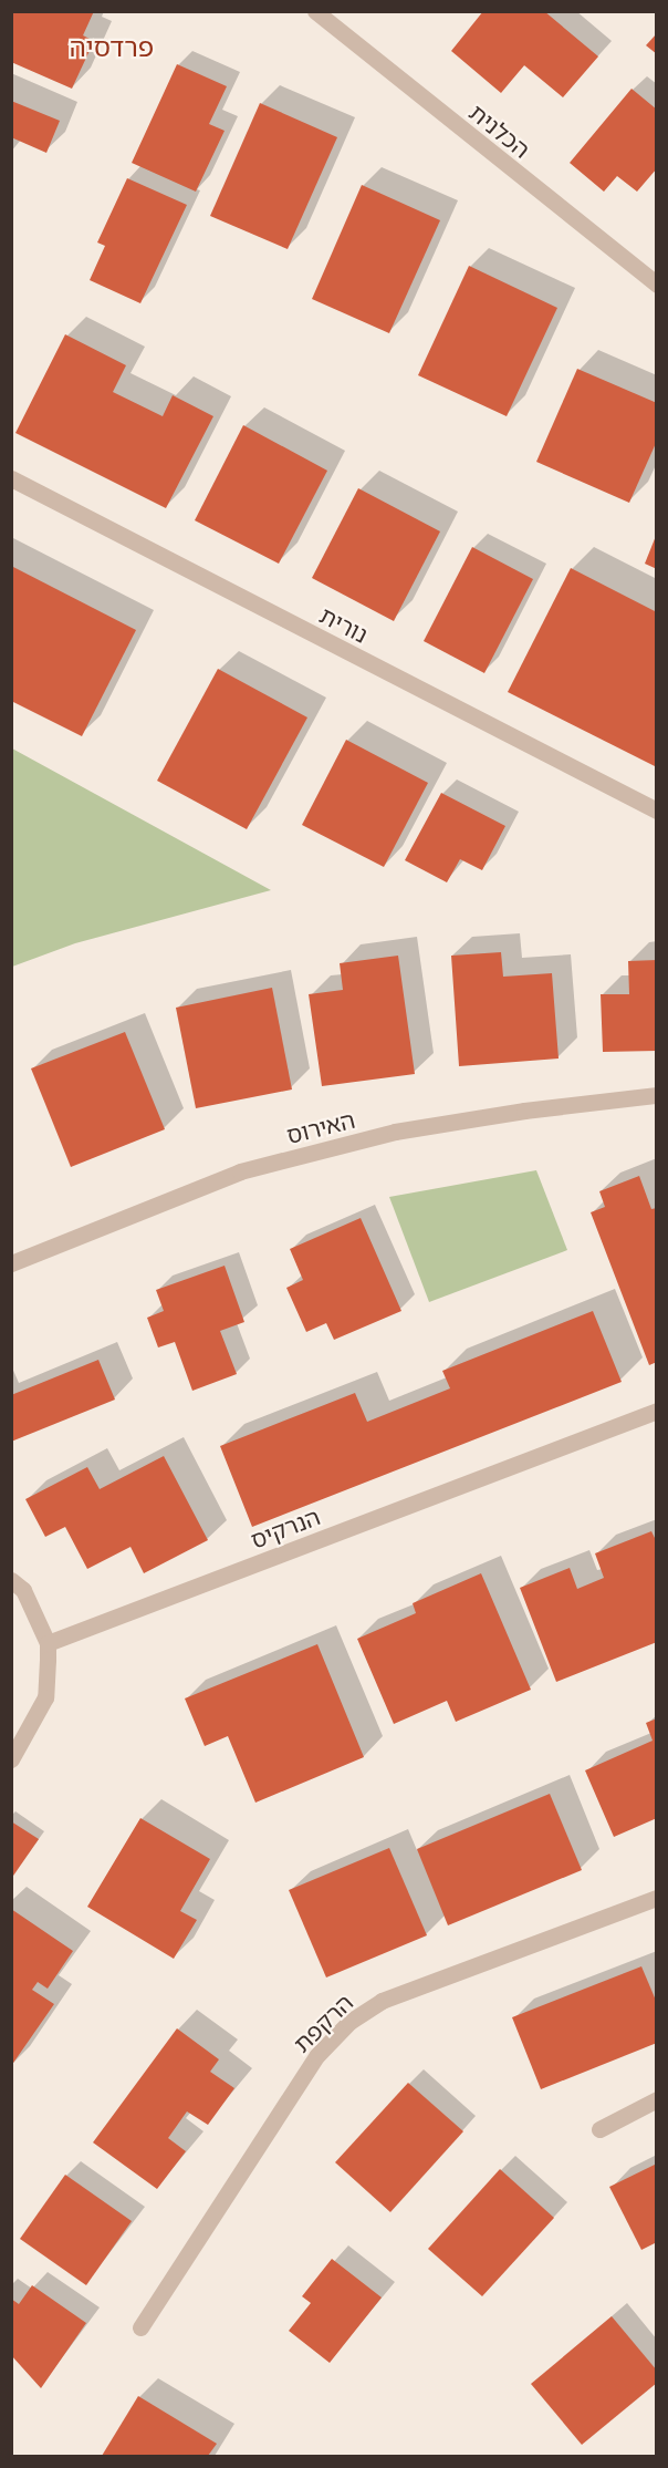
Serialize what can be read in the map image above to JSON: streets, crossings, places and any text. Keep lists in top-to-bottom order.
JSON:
{
  "streets": {
    "street": [
      "הכלנית",
      "נורית",
      "האירוס",
      "הנרקיס",
      "הרקפת"
    ]
  },
  "districts": ["פרדסיה"]
}
